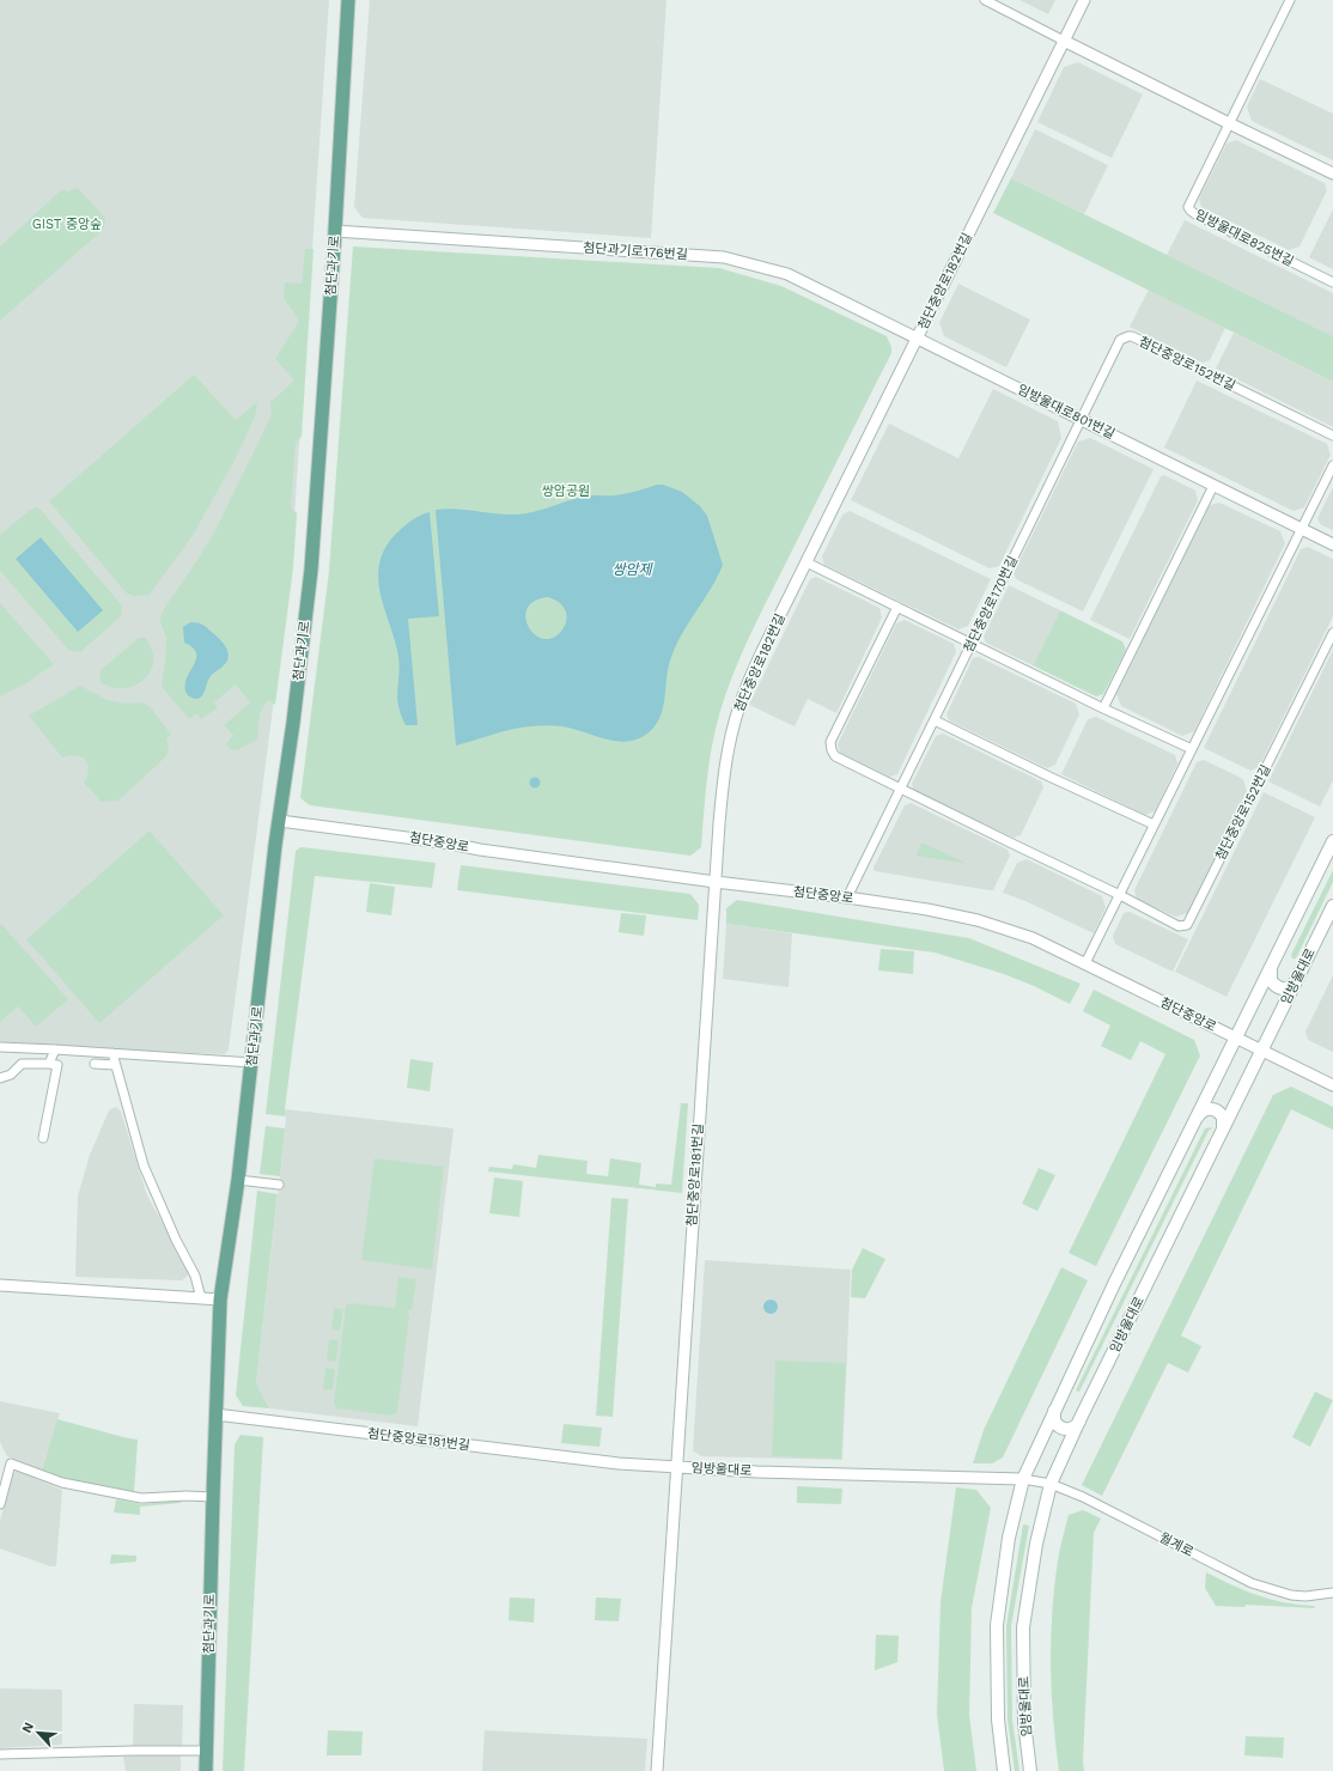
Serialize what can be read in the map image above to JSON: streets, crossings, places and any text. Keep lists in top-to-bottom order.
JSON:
{
  "streets": {
    "main road": ["첨단과기로", "임방울대로"],
    "street": [
      "임방울대로825번길",
      "첨단과기로176번길",
      "첨단중앙로182번길",
      "첨단중앙로152번길",
      "임방울대로801번길",
      "첨단중앙로170번길",
      "첨단중앙로",
      "첨단중앙로181번길",
      "월계로"
    ]
  },
  "crossings": [
    ["첨단과기로176번길", "첨단과기로"],
    ["첨단과기로176번길", "첨단중앙로182번길"],
    ["첨단과기로176번길", "임방울대로801번길"],
    ["첨단과기로", "첨단중앙로"],
    ["첨단과기로", "첨단중앙로181번길"],
    ["첨단중앙로182번길", "임방울대로801번길"],
    ["첨단중앙로182번길", "첨단중앙로"],
    ["첨단중앙로182번길", "첨단중앙로181번길"],
    ["첨단중앙로152번길", "임방울대로801번길"],
    ["첨단중앙로152번길", "첨단중앙로170번길"],
    ["임방울대로801번길", "첨단중앙로170번길"],
    ["첨단중앙로170번길", "첨단중앙로"],
    ["첨단중앙로", "임방울대로"],
    ["첨단중앙로", "첨단중앙로181번길"],
    ["임방울대로", "첨단중앙로181번길"],
    ["임방울대로", "월계로"]
  ],
  "water": ["쌍암제"],
  "parks": ["GIST 중앙숲", "쌍암공원"],
  "north": "top left"
}
